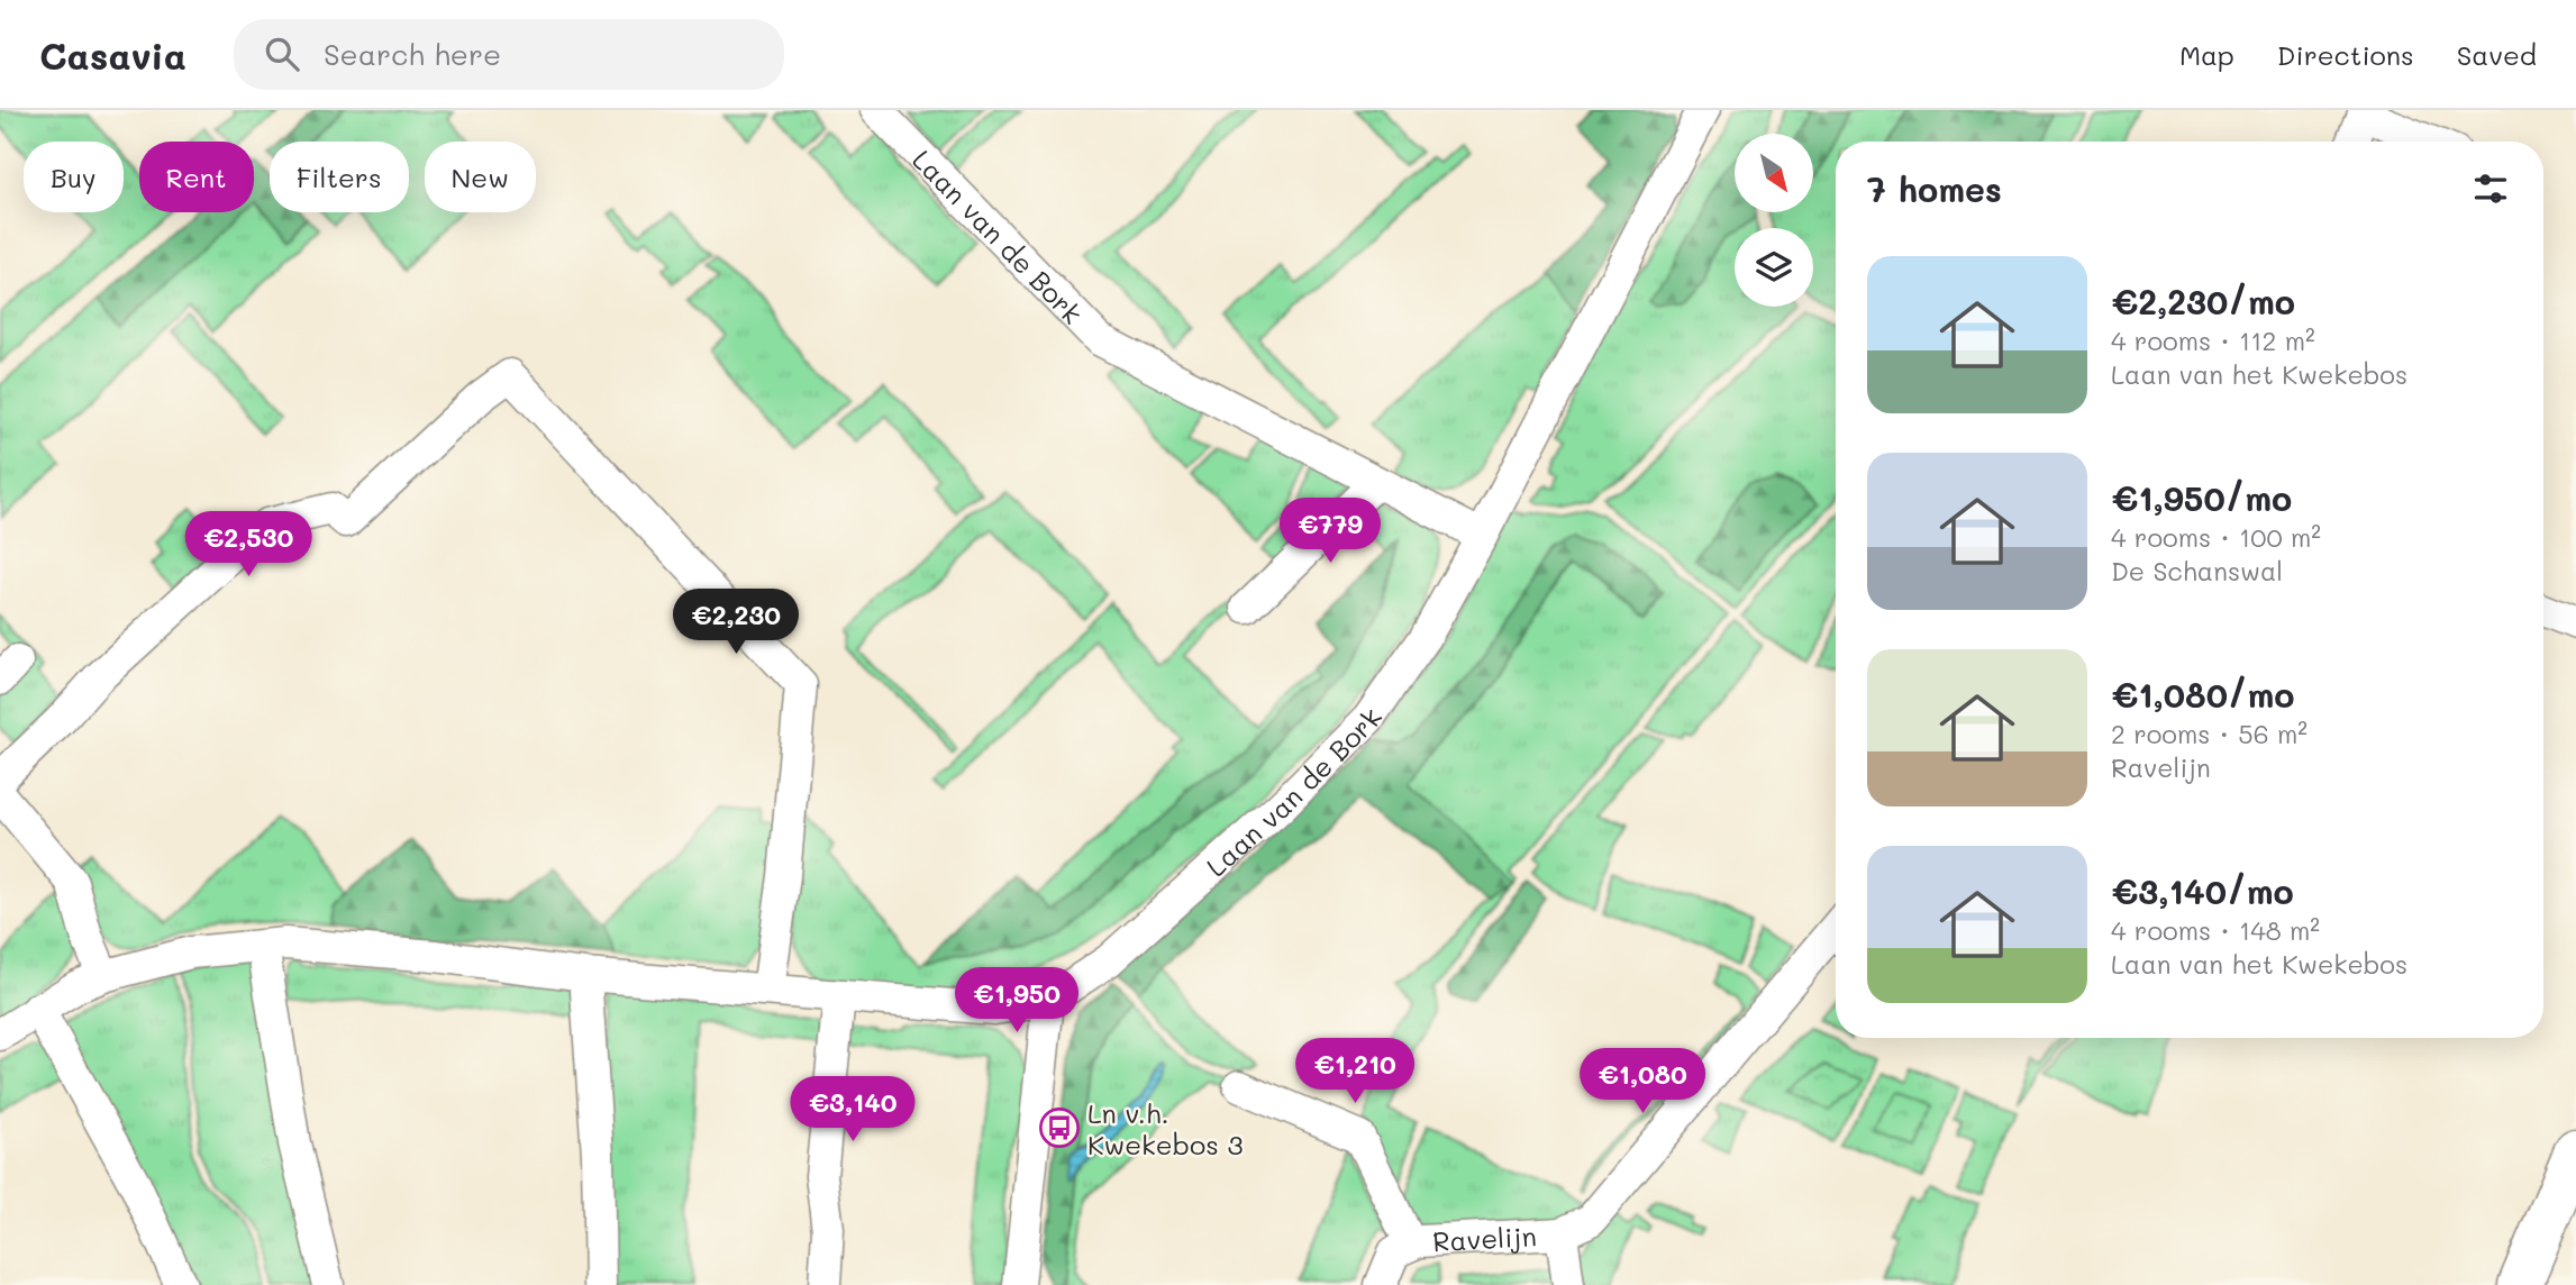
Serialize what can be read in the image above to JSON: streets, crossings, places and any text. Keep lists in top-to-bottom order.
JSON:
{
  "streets": {
    "street": ["Laan van de Bork", "Ravelijn"]
  },
  "places": {
    "bus stop": ["Ln v.h. Kwekebos 3"]
  },
  "north": "bottom right",
  "page": {
    "header": "Casavia",
    "search": "Search here",
    "nav": ["Map", "Directions", "Saved"],
    "chip": [
      "Buy",
      "Rent",
      "Filters",
      "New"
    ],
    "heading": "7 homes",
    "list": [
      {
        "name": "€2,230/mo",
        "note": "4 rooms · 112 m² · Laan van het Kwekebos"
      },
      {
        "name": "€1,950/mo",
        "note": "4 rooms · 100 m² · De Schanswal"
      },
      {
        "name": "€1,080/mo",
        "note": "2 rooms · 56 m² · Ravelijn"
      },
      {
        "name": "€3,140/mo",
        "note": "4 rooms · 148 m² · Laan van het Kwekebos"
      }
    ],
    "price": [
      "€779",
      "€2,530",
      "€2,230",
      "€1,950",
      "€1,210",
      "€1,080",
      "€3,140"
    ]
  }
}
